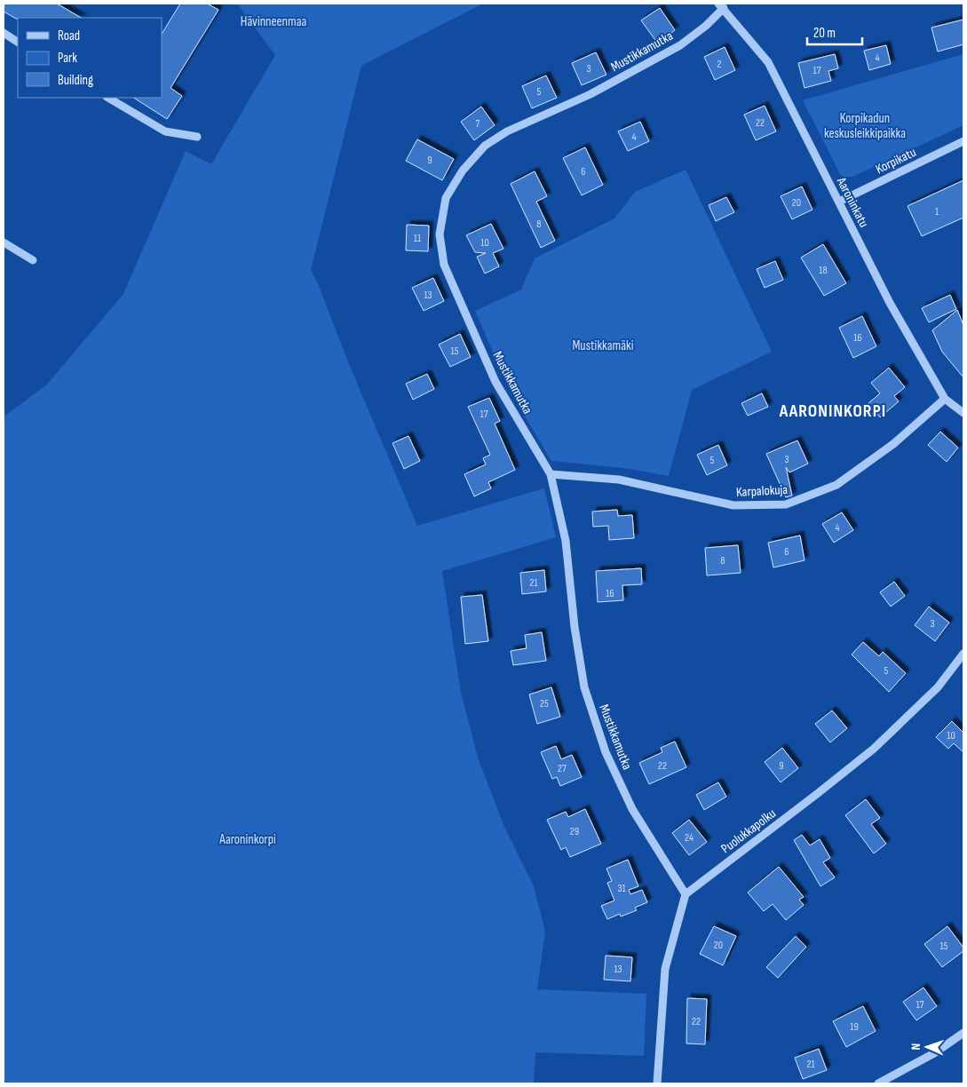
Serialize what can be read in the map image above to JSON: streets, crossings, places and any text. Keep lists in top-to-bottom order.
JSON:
{
  "streets": {
    "street": [
      "Mustikkamutka",
      "Korpikatu",
      "Aaroninkatu",
      "Karpalokuja",
      "Puolukkapolku"
    ]
  },
  "crossings": [
    ["Mustikkamutka", "Aaroninkatu"],
    ["Mustikkamutka", "Karpalokuja"],
    ["Mustikkamutka", "Puolukkapolku"],
    ["Korpikatu", "Aaroninkatu"],
    ["Aaroninkatu", "Karpalokuja"]
  ],
  "districts": ["AARONINKORPI"],
  "parks": [
    "Hävinneenmaa",
    "Korpikadun keskusleikkipaikka",
    "Mustikkamäki",
    "Aaroninkorpi"
  ],
  "house_numbers": [
    "4",
    "2",
    "3",
    "17",
    "5",
    "22",
    "7",
    "4",
    "9",
    "6",
    "20",
    "1",
    "8",
    "11",
    "10",
    "18",
    "13",
    "16",
    "15",
    "17",
    "3",
    "5",
    "4",
    "6",
    "8",
    "21",
    "16",
    "3",
    "5",
    "25",
    "10",
    "22",
    "9",
    "27",
    "29",
    "24",
    "31",
    "20",
    "15",
    "13",
    "17",
    "22",
    "19",
    "21"
  ],
  "legend": ["Road", "Park", "Building"],
  "scale_bar": "20 m",
  "north": "left"
}
